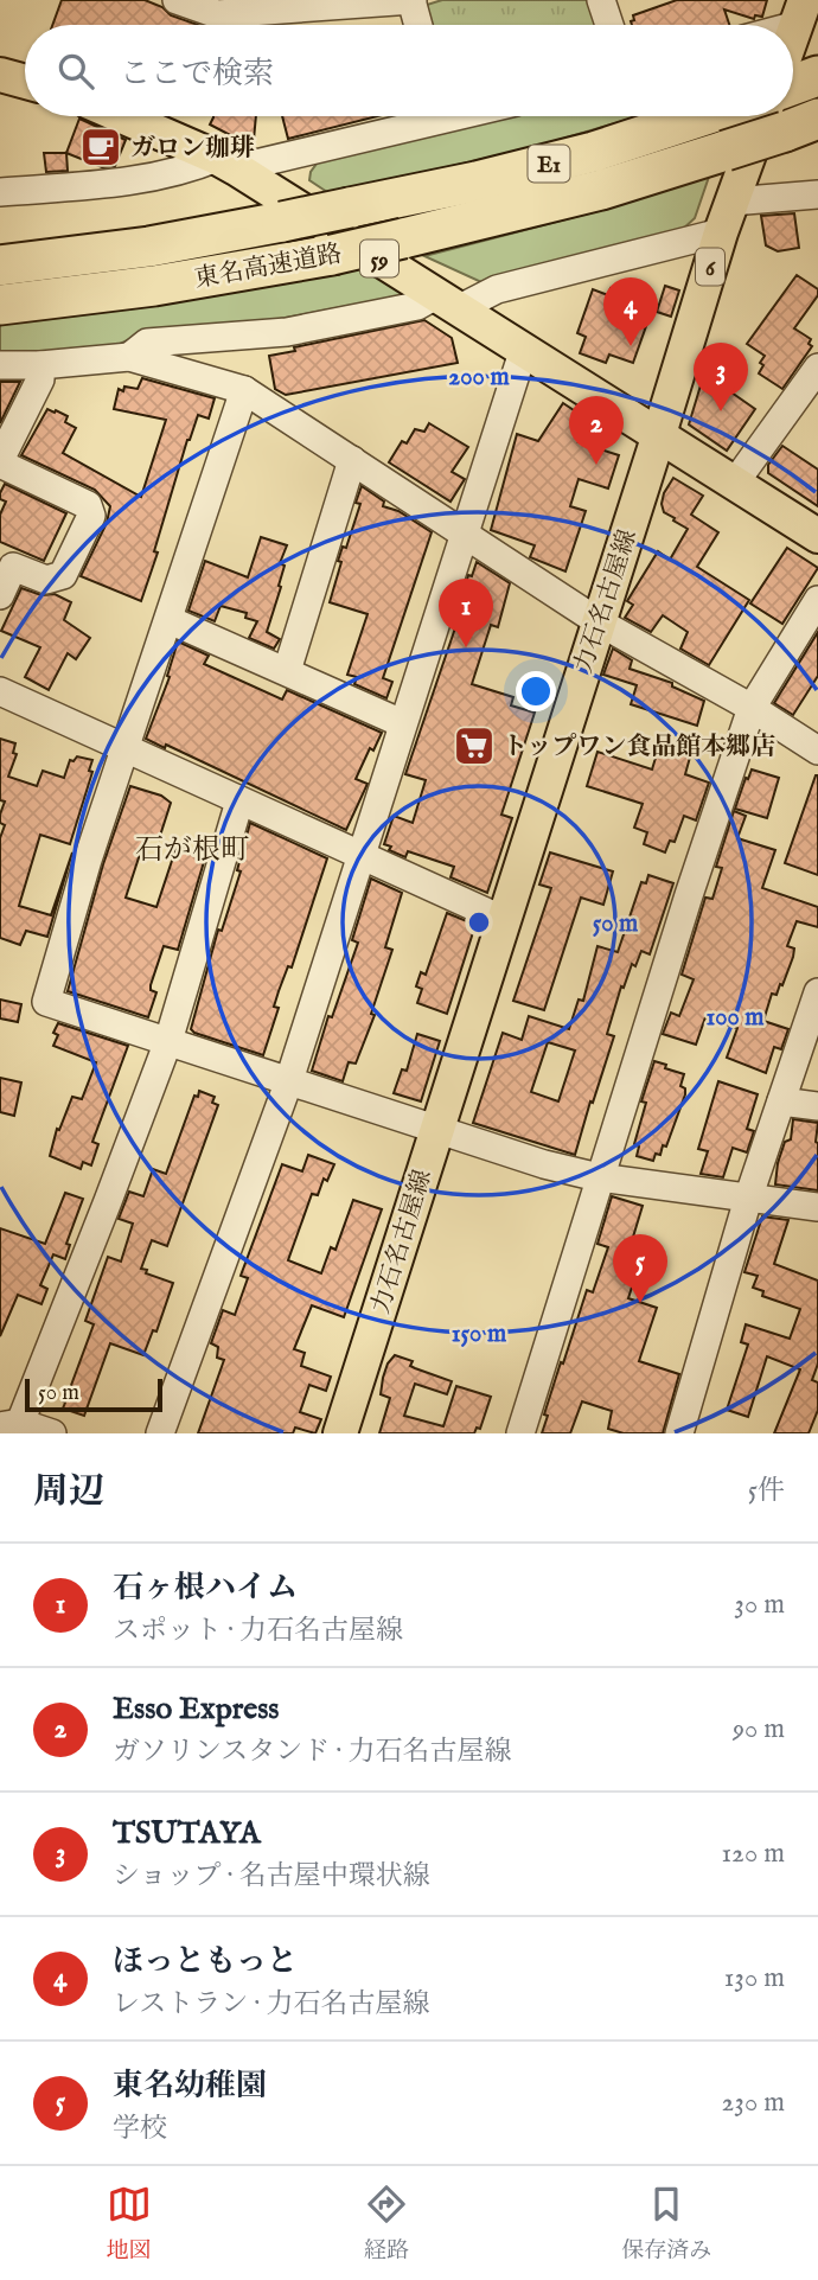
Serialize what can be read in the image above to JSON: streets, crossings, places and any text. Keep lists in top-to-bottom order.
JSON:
{
  "streets": {
    "highway": ["E1", "東名高速道路"],
    "main road": ["59", "6", "力石名古屋線"]
  },
  "crossings": [
    ["59", "力石名古屋線"]
  ],
  "districts": ["石が根町"],
  "places": {
    "cafe": ["ガロン珈琲"],
    "supermarket": ["トップワン食品館本郷店"]
  },
  "scale_bar": "50 m",
  "page": {
    "search": "ここで検索",
    "pins": [
      "4",
      "3",
      "2",
      "1",
      "5"
    ],
    "scale": "50 m",
    "heading": ["周辺", "5件"],
    "list": [
      {
        "mark": "1",
        "name": "石ヶ根ハイム",
        "note": "スポット · 力石名古屋線",
        "value": "30 m"
      },
      {
        "mark": "2",
        "name": "Esso Express",
        "note": "ガソリンスタンド · 力石名古屋線",
        "value": "90 m"
      },
      {
        "mark": "3",
        "name": "TSUTAYA",
        "note": "ショップ · 名古屋中環状線",
        "value": "120 m"
      },
      {
        "mark": "4",
        "name": "ほっともっと",
        "note": "レストラン · 力石名古屋線",
        "value": "130 m"
      },
      {
        "mark": "5",
        "name": "東名幼稚園",
        "note": "学校",
        "value": "230 m"
      }
    ],
    "nav": ["地図", "経路", "保存済み"]
  },
  "rings": [
    "200 m",
    "50 m",
    "100 m",
    "150 m"
  ]
}
